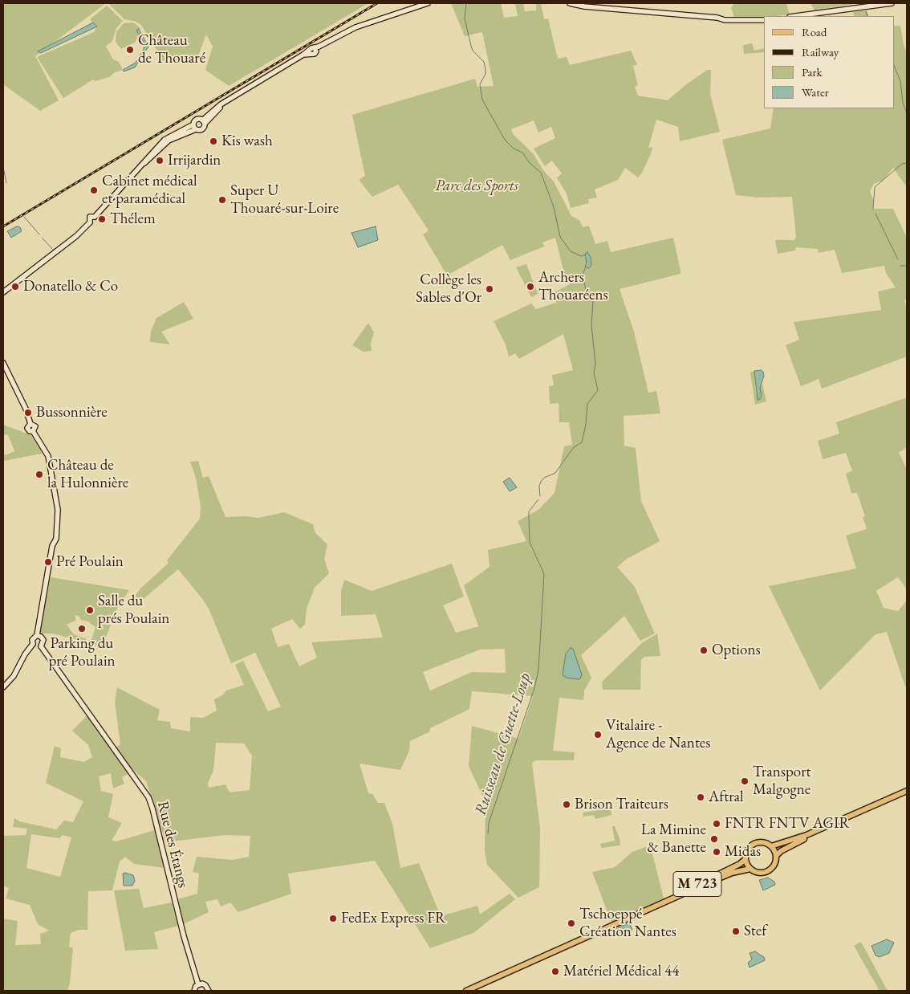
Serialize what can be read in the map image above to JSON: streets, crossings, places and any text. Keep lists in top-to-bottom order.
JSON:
{
  "streets": {
    "main road": ["M 723"],
    "street": ["Rue des Étangs"]
  },
  "water": ["Ruisseau de Guette-Loup"],
  "parks": ["Parc des Sports"],
  "places": [
    "Château de Thouaré",
    "Kis wash",
    "Irrijardin",
    "Cabinet médical et paramédical",
    "Super U Thouaré-sur-Loire",
    "Thélem",
    "Donatello & Co",
    "Archers Thouaréens",
    "Collège les Sables d'Or",
    "Bussonnière",
    "Château de la Hulonnière",
    "Pré Poulain",
    "Salle du prés Poulain",
    "Parking du pré Poulain",
    "Options",
    "Vitalaire - Agence de Nantes",
    "Transport Malgogne",
    "Aftral",
    "Brison Traiteurs",
    "FNTR FNTV AGIR",
    "La Mimine & Banette",
    "Midas",
    "FedEx Express FR",
    "Tschoeppé Création Nantes",
    "Stef",
    "Matériel Médical 44"
  ],
  "legend": [
    "Road",
    "Railway",
    "Park",
    "Water"
  ]
}
